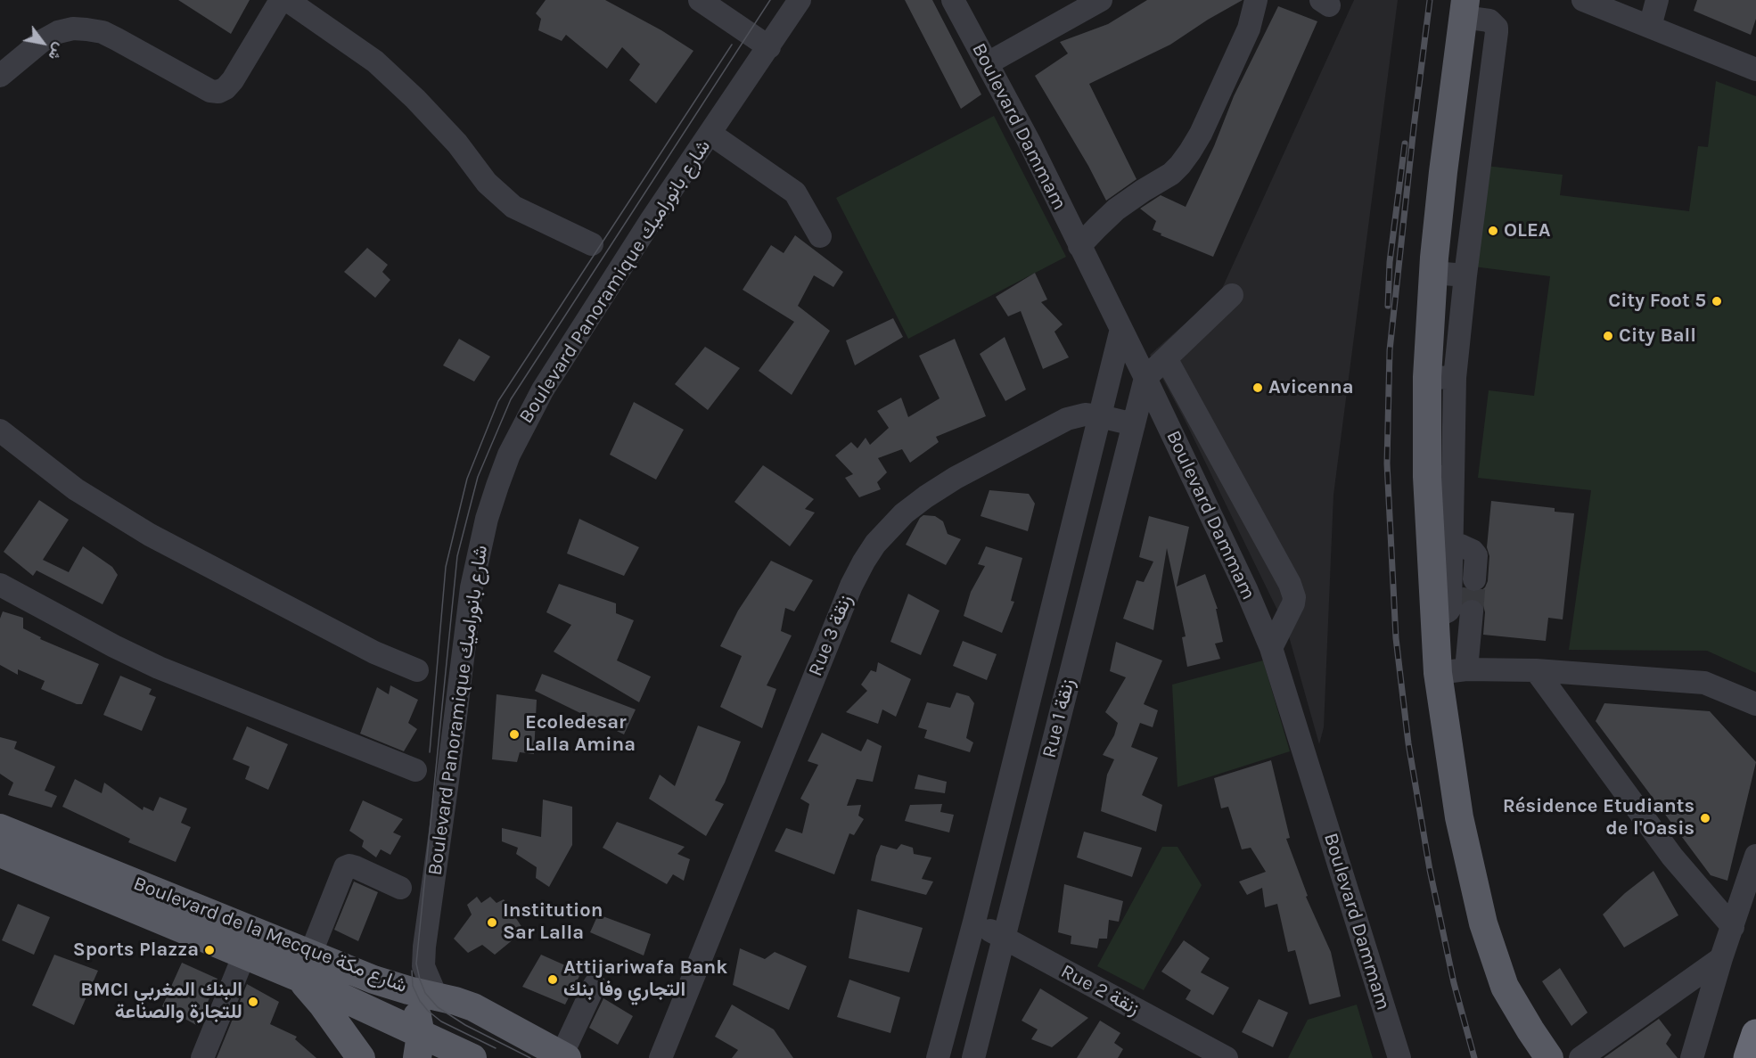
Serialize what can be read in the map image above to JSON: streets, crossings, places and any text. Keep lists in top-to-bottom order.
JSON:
{
  "streets": {
    "main road": ["Boulevard Panoramique شارع بانوراميك", "Boulevard de la Mecque شارع مكة"],
    "street": [
      "Boulevard Dammam",
      "Rue 3 زنقة",
      "Rue 1 زنقة",
      "Rue 2 زنقة"
    ]
  },
  "crossings": [
    ["Boulevard Dammam", "Rue 1 زنقة"],
    ["Boulevard Panoramique شارع بانوراميك", "Boulevard de la Mecque شارع مكة"],
    ["Rue 3 زنقة", "Rue 1 زنقة"],
    ["Rue 1 زنقة", "Rue 2 زنقة"]
  ],
  "places": [
    "OLEA",
    "City Foot 5",
    "City Ball",
    "Avicenna",
    "Ecoledesar Lalla Amina",
    "Résidence Etudiants de l'Oasis",
    "Institution Sar Lalla",
    "Sports Plazza",
    "Attijariwafa Bank التجاري وفا بنك",
    "BMCI البنك المغربي للتجارة والصناعة"
  ],
  "north": "bottom right"
}
